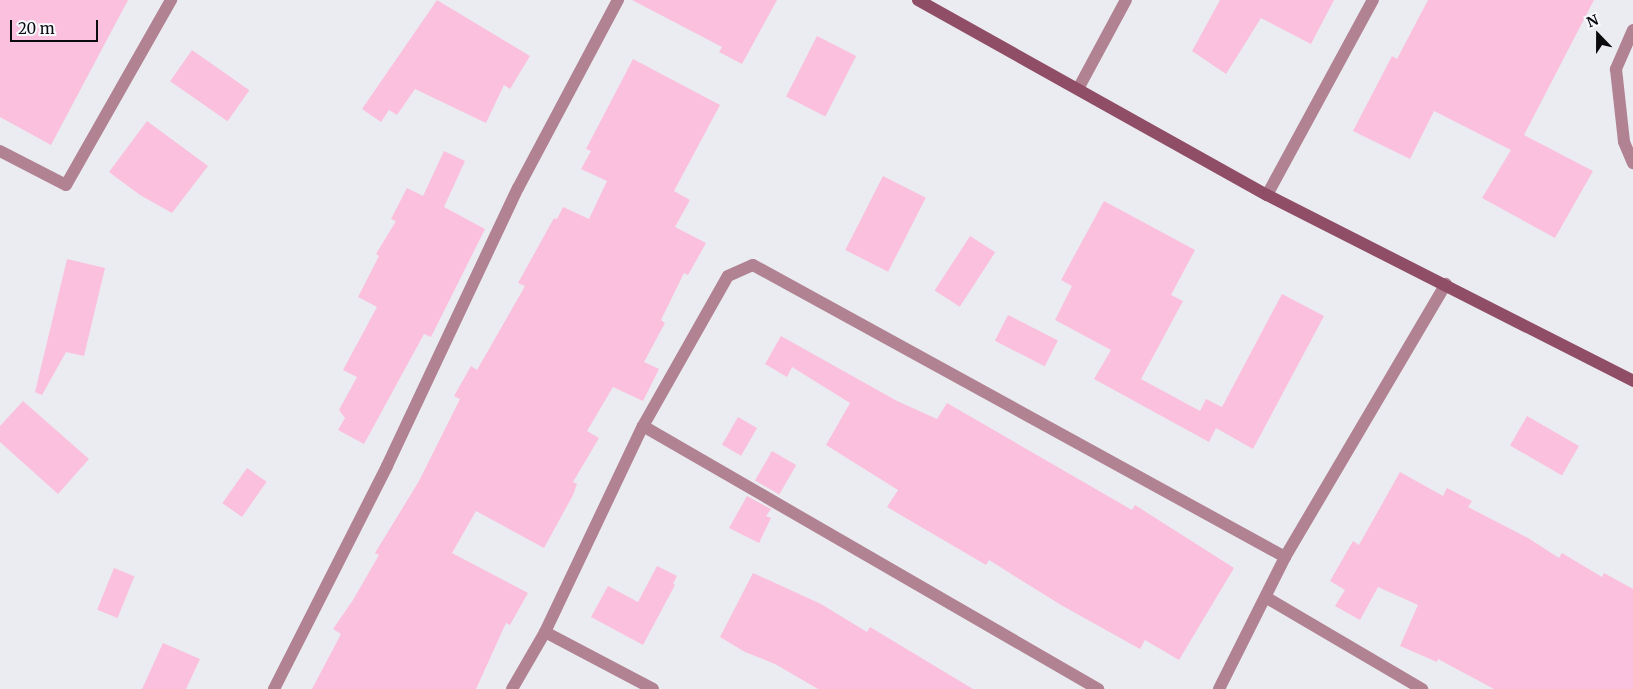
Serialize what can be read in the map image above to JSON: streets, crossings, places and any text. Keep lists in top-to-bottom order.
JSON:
{
  "scale_bar": "20 m",
  "north": "top"
}
